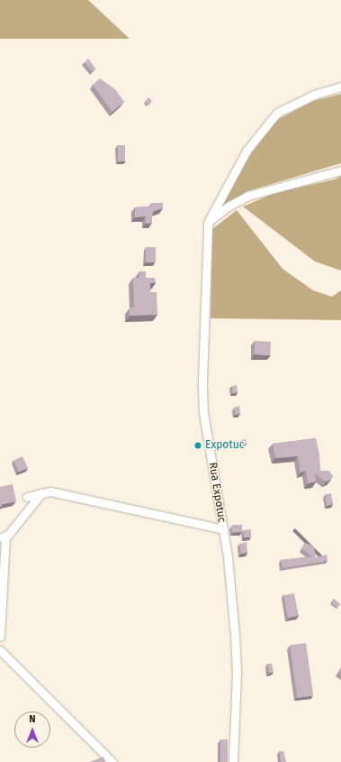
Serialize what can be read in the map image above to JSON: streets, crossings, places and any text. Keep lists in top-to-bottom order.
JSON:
{
  "streets": {
    "street": ["Rua Expotuc"]
  },
  "places": ["Expotuc"],
  "north": "top"
}
